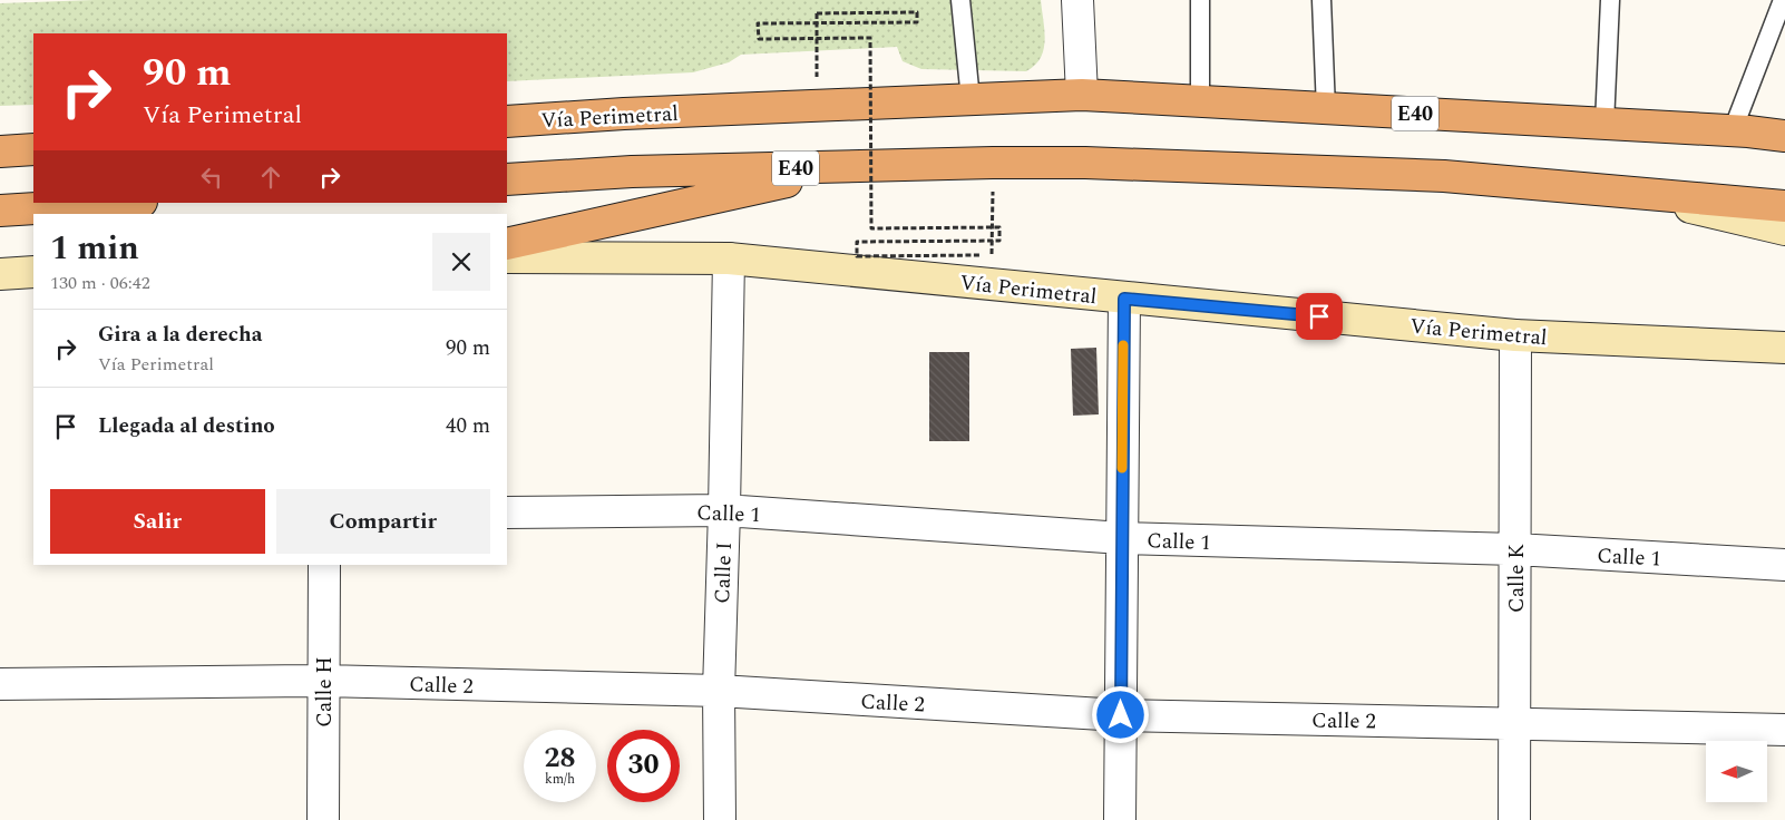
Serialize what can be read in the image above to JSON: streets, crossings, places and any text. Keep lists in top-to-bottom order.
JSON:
{
  "streets": {
    "highway": ["E40", "Vía Perimetral"],
    "street": [
      "Calle 1",
      "Calle I",
      "Calle K",
      "Calle 2",
      "Calle H"
    ]
  },
  "crossings": [
    ["Vía Perimetral", "Calle I"],
    ["Vía Perimetral", "Calle K"],
    ["Calle 1", "Calle I"],
    ["Calle 1", "Calle K"],
    ["Calle I", "Calle 2"],
    ["Calle K", "Calle 2"],
    ["Calle 2", "Calle H"]
  ],
  "north": "left",
  "page": {
    "turn": ["90 m", "Vía Perimetral"],
    "heading": ["1 min", "130 m · 06:42"],
    "list": [
      {
        "name": "Gira a la derecha",
        "note": "Vía Perimetral",
        "value": "90 m"
      },
      {
        "name": "Llegada al destino",
        "value": "40 m"
      }
    ],
    "buttons": ["Salir", "Compartir"],
    "speed": "28 km/h",
    "limit": "30"
  }
}
